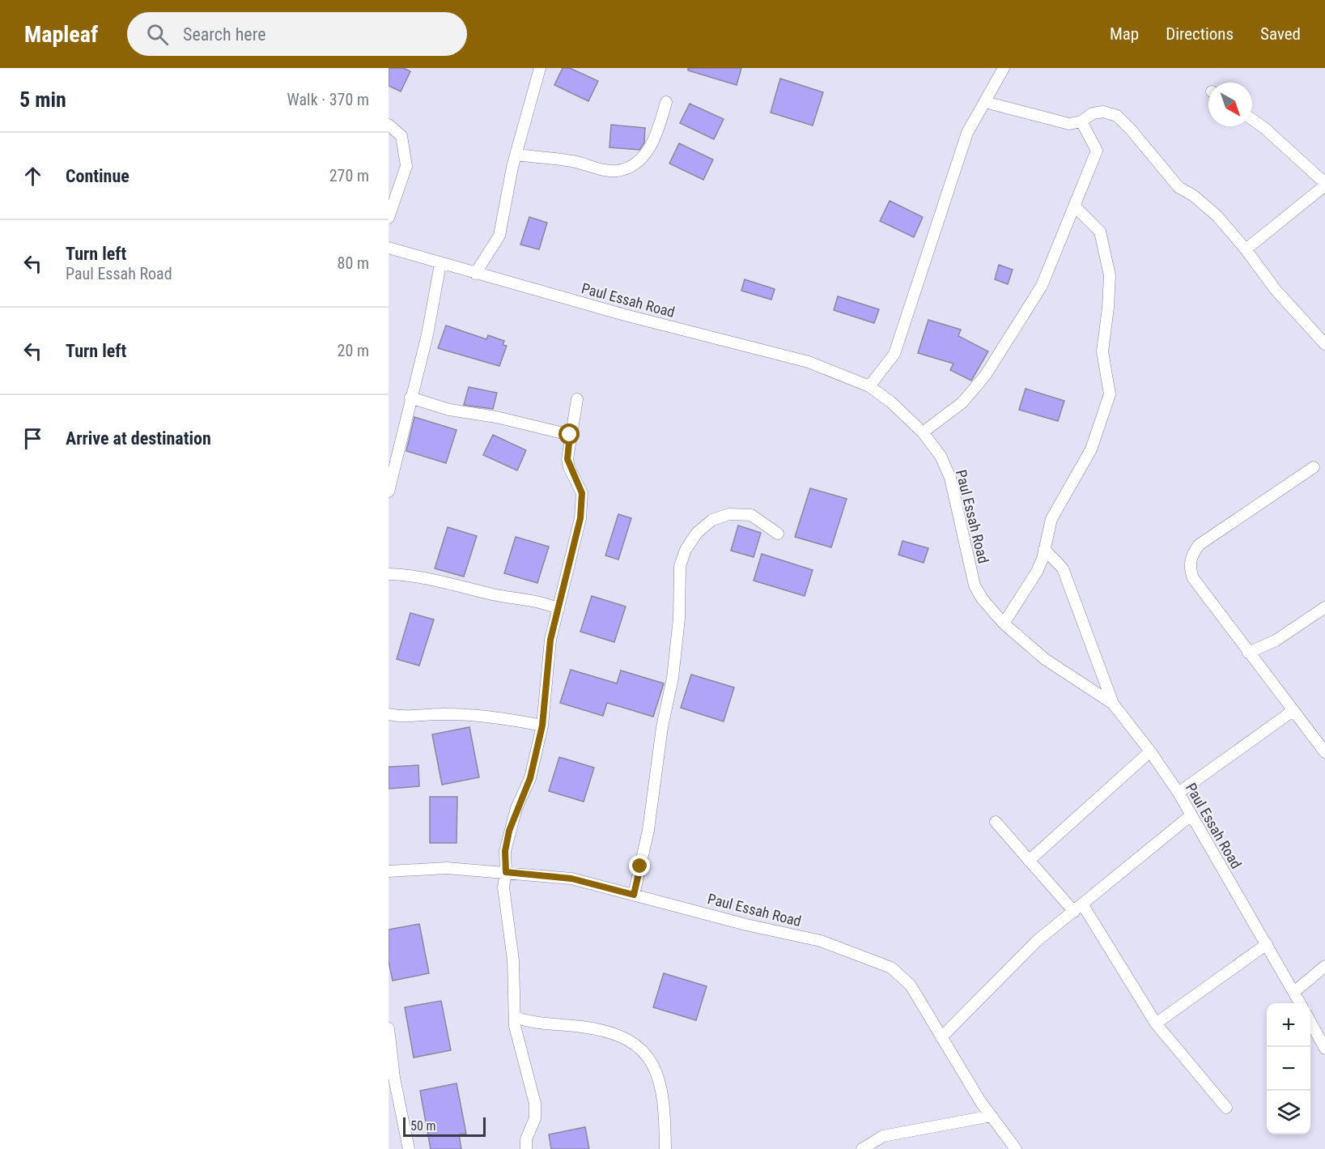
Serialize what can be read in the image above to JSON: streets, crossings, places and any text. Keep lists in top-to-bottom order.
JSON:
{
  "streets": {
    "street": ["Paul Essah Road"]
  },
  "scale_bar": "50 m",
  "north": "bottom right",
  "page": {
    "header": "Mapleaf",
    "search": "Search here",
    "nav": ["Map", "Directions", "Saved"],
    "heading": ["5 min", "Walk · 370 m"],
    "list": [
      ["Continue", "270 m"],
      ["Turn left", "Paul Essah Road", "80 m"],
      ["Turn left", "20 m"],
      "Arrive at destination"
    ],
    "map_buttons": ["+", "−"],
    "scale": "50 m"
  }
}
